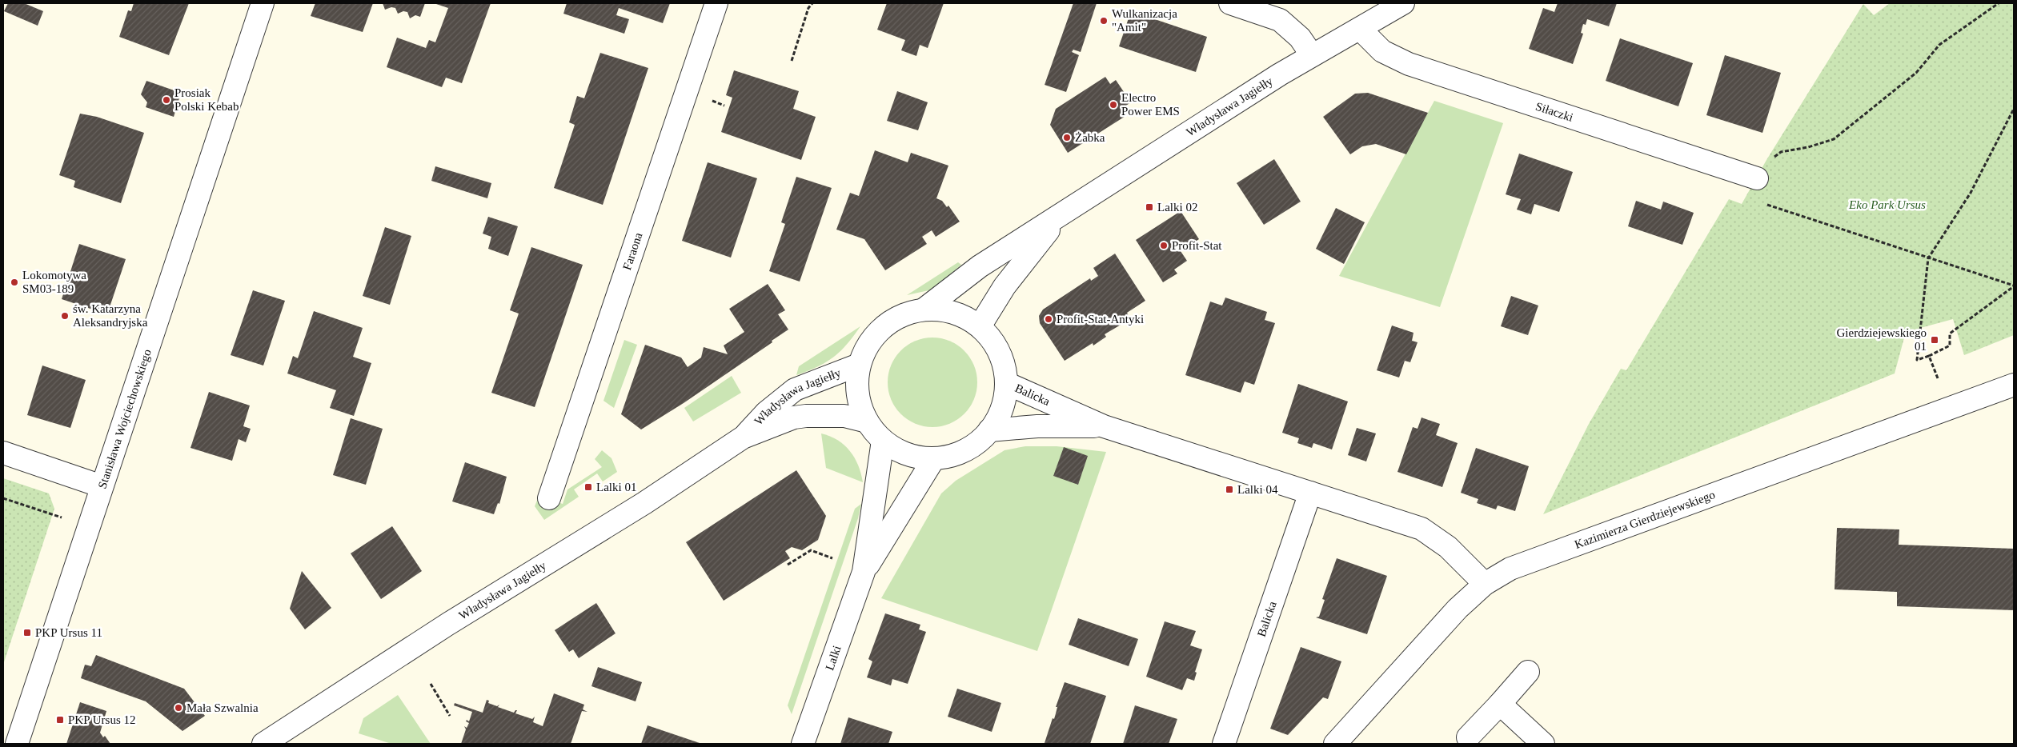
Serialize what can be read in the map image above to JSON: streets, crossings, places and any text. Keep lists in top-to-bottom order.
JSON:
{
  "streets": {
    "street": [
      "Władysława Jagiełły",
      "Siłaczki",
      "Faraona",
      "Balicka",
      "Stanisława Wojciechowskiego",
      "Kazimierza Gierdziejewskiego",
      "Lalki"
    ]
  },
  "crossings": [
    ["Władysława Jagiełły", "Siłaczki"],
    ["Balicka", "Kazimierza Gierdziejewskiego"]
  ],
  "parks": ["Eko Park Ursus"],
  "places": {
    "other": [
      "Wulkanizacja \"Amit\"",
      "Prosiak Polski Kebab",
      "Electro Power EMS",
      "Żabka",
      "Profit-Stat",
      "Lokomotywa SM03-189",
      "św. Katarzyna Aleksandryjska",
      "Profit-Stat-Antyki",
      "Mała Szwalnia"
    ],
    "transit": [
      "Lalki 02",
      "Gierdziejewskiego 01",
      "Lalki 01",
      "Lalki 04",
      "PKP Ursus 11",
      "PKP Ursus 12"
    ]
  }
}
